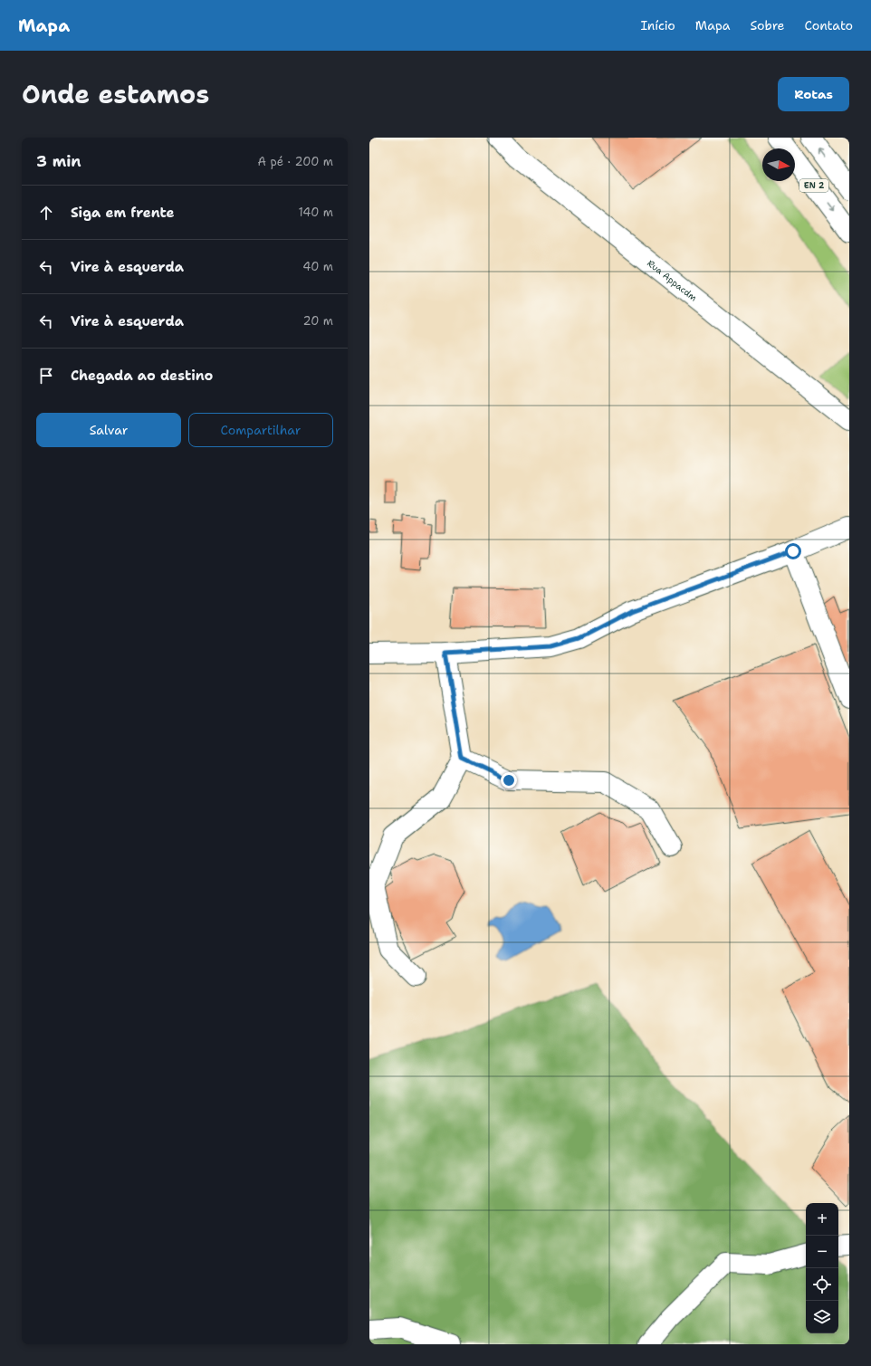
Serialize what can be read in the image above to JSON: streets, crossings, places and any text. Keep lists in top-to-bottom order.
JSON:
{
  "streets": {
    "street": ["EN 2", "Rua Appacdm"]
  },
  "north": "right",
  "page": {
    "header": "Mapa",
    "nav": [
      "Início",
      "Mapa",
      "Sobre",
      "Contato"
    ],
    "title": "Onde estamos",
    "buttons": [
      "Rotas",
      ["Salvar", "Compartilhar"]
    ],
    "heading": ["3 min", "A pé · 200 m"],
    "list": [
      ["Siga em frente", "140 m"],
      ["Vire à esquerda", "40 m"],
      ["Vire à esquerda", "20 m"],
      "Chegada ao destino"
    ],
    "map_buttons": ["+", "−"]
  }
}
